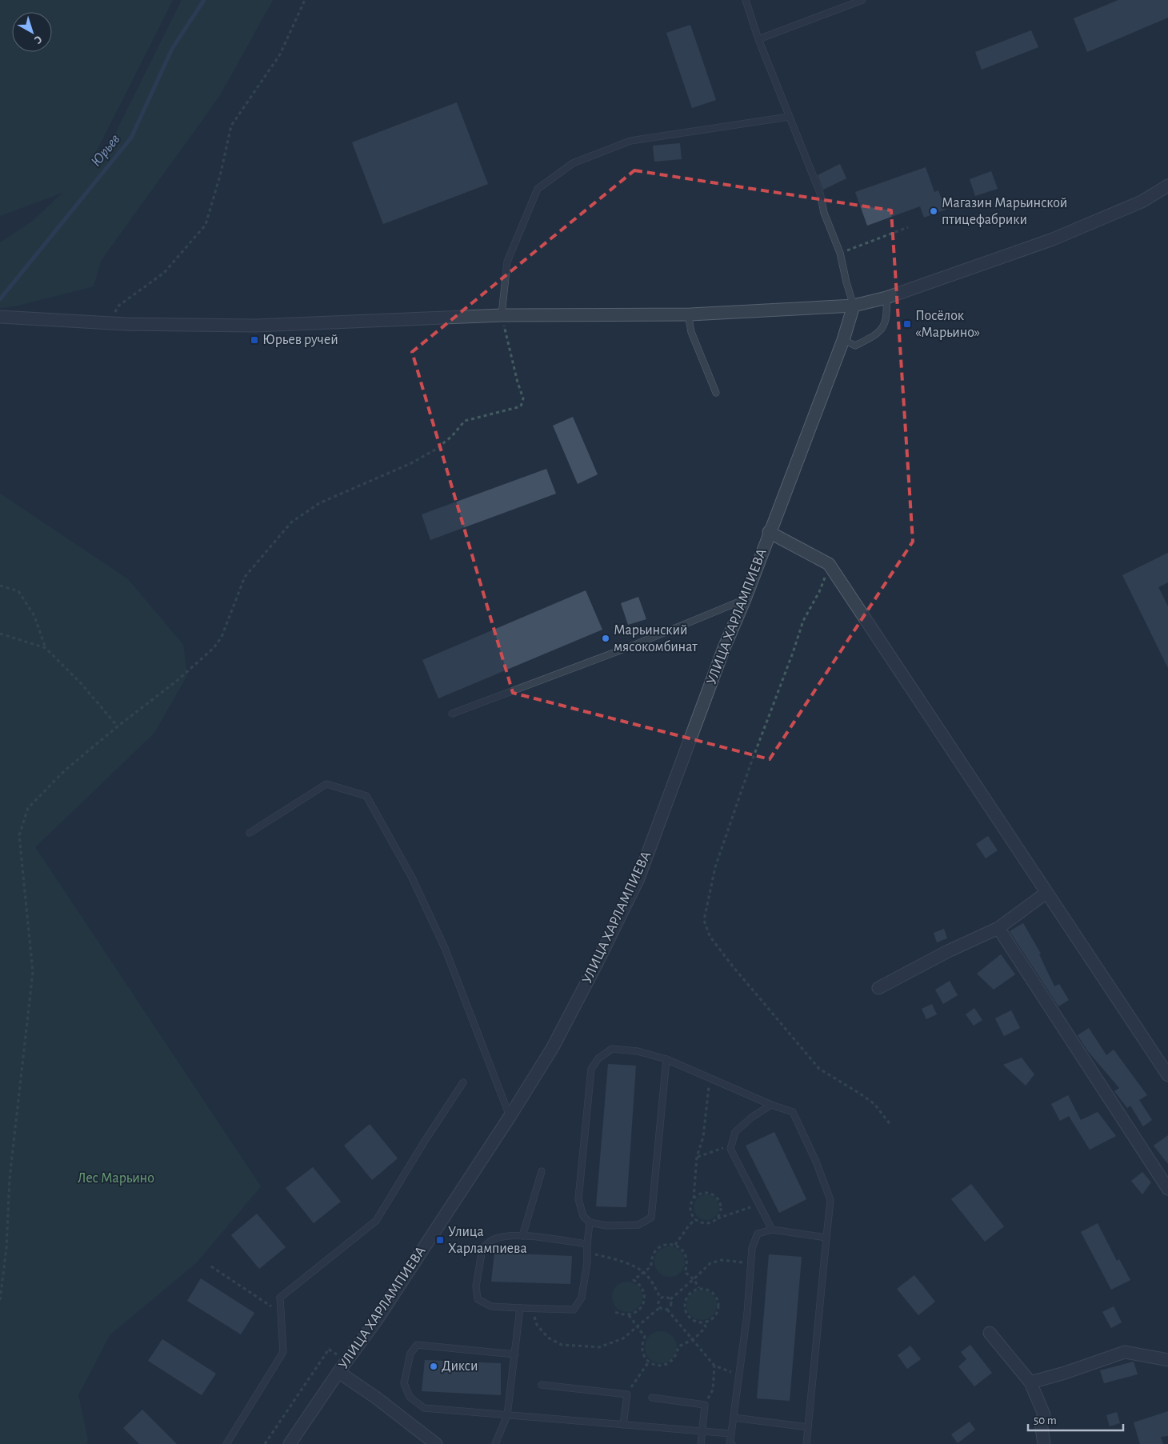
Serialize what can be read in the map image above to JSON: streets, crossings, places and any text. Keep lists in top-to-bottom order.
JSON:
{
  "streets": {
    "street": ["УЛИЦА ХАРЛАМПИЕВА"]
  },
  "water": ["Юрьев"],
  "parks": ["Лес Марьино"],
  "places": {
    "other": ["Магазин Марьинской птицефабрики", "Марьинский мясокомбинат", "Дикси"],
    "transit": ["Посёлок «Марьино»", "Юрьев ручей", "Улица Харлампиева"]
  },
  "scale_bar": "50 m",
  "north": "bottom right"
}
